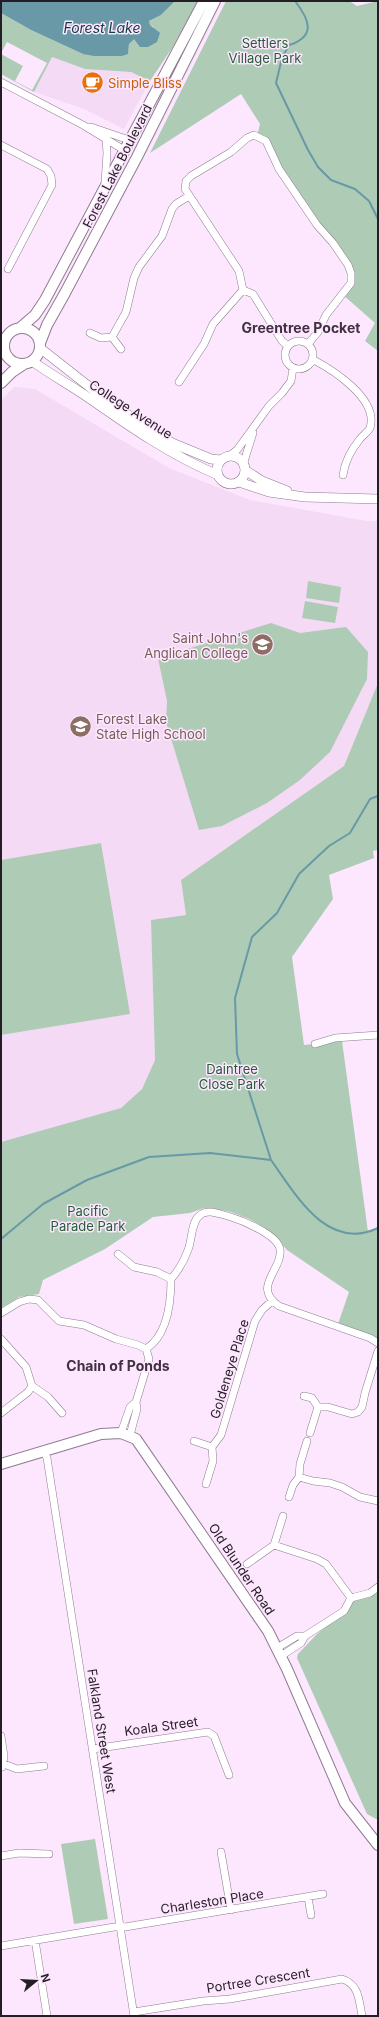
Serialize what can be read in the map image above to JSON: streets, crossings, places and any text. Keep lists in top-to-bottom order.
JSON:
{
  "streets": {
    "main road": ["Forest Lake Boulevard", "Old Blunder Road"],
    "street": [
      "College Avenue",
      "Goldeneye Place",
      "Koala Street",
      "Falkland Street West",
      "Charleston Place",
      "Portree Crescent"
    ]
  },
  "crossings": [
    ["Forest Lake Boulevard", "College Avenue"],
    ["Koala Street", "Falkland Street West"],
    ["Falkland Street West", "Charleston Place"],
    ["Falkland Street West", "Portree Crescent"]
  ],
  "districts": ["Greentree Pocket", "Chain of Ponds"],
  "water": ["Forest Lake"],
  "parks": ["Settlers Village Park", "Daintree Close Park", "Pacific Parade Park"],
  "places": {
    "cafe": ["Simple Bliss"],
    "school or university": ["Saint John's Anglican College", "Forest Lake State High School"]
  },
  "north": "right"
}
